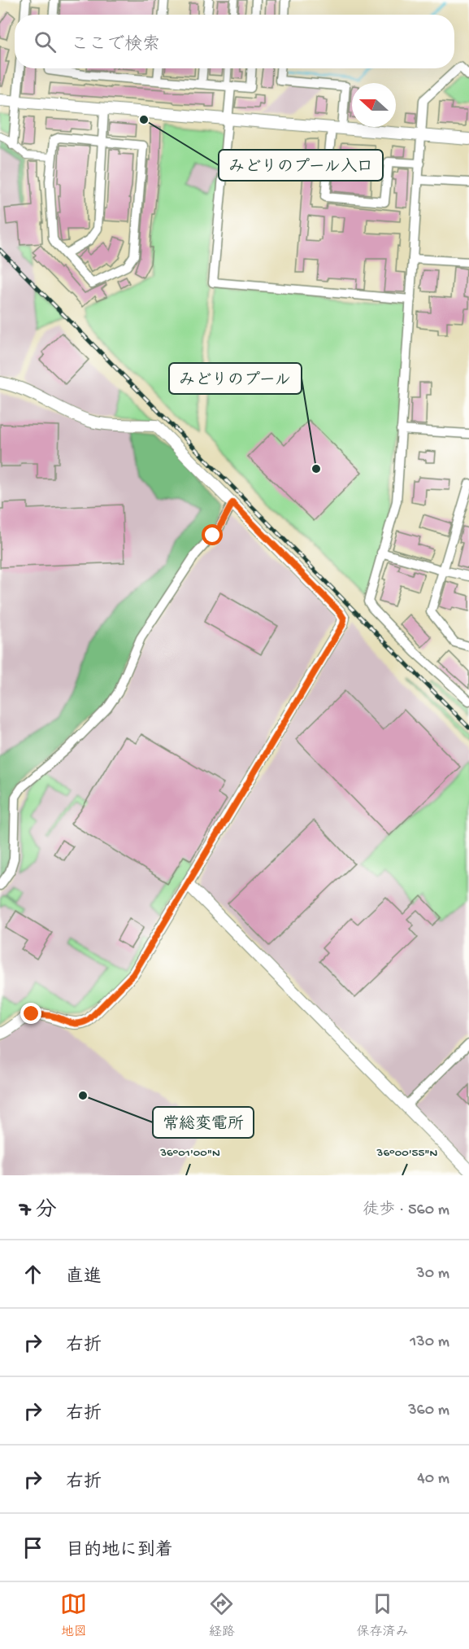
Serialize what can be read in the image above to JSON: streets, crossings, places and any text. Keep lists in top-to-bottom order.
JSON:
{
  "places": ["みどりのプール入口", "みどりのプール", "常総変電所"],
  "north": "left",
  "page": {
    "search": "ここで検索",
    "heading": ["7 分", "徒歩 · 560 m"],
    "list": [
      ["直進", "30 m"],
      ["右折", "130 m"],
      ["右折", "360 m"],
      ["右折", "40 m"],
      "目的地に到着"
    ],
    "nav": ["地図", "経路", "保存済み"]
  },
  "coordinates": ["36°01'00\"N", "36°00'55\"N"]
}
